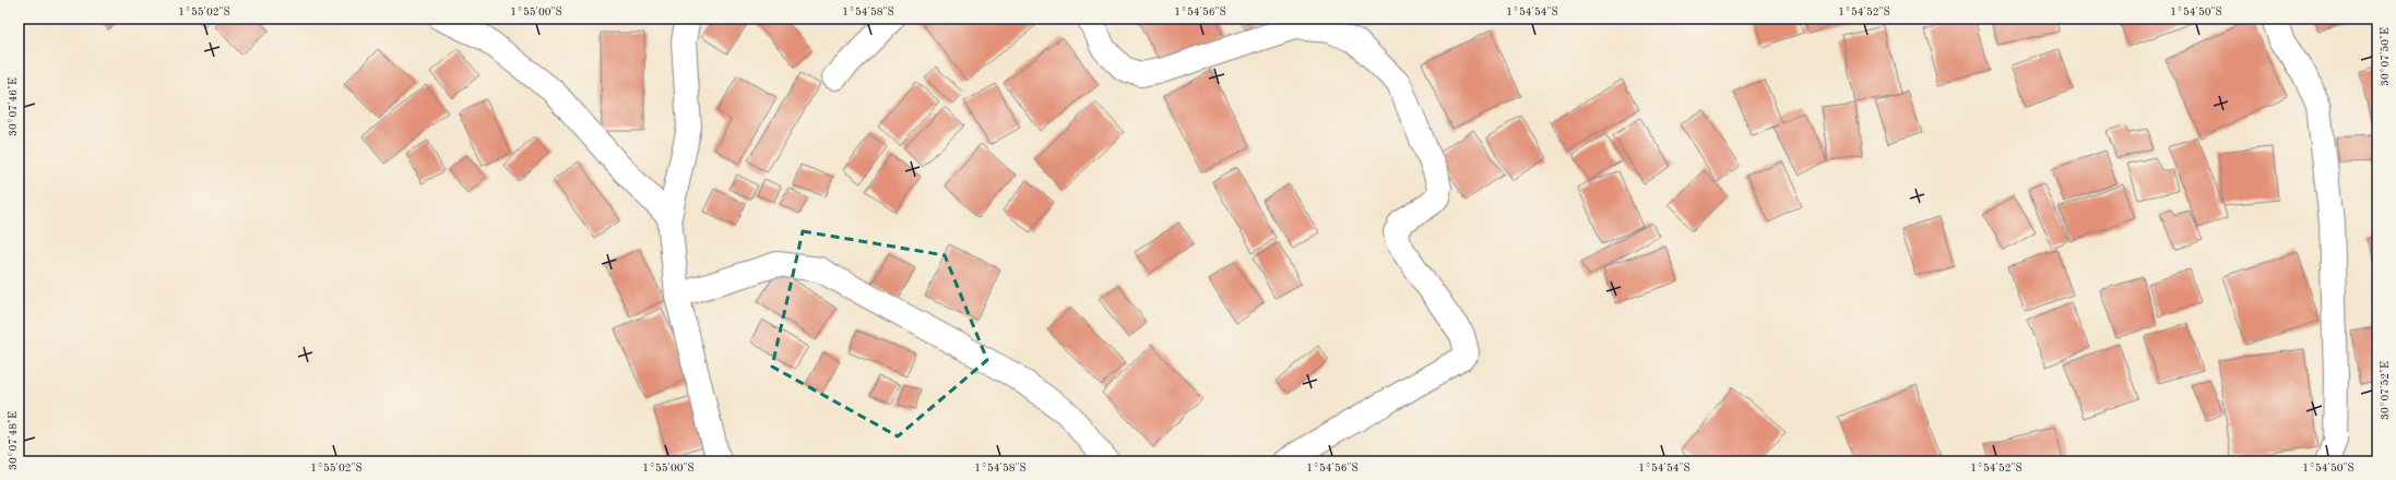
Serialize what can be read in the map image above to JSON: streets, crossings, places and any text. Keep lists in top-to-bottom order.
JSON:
{
  "coordinates": [
    "1°55'02\"S",
    "1°55'00\"S",
    "1°54'58\"S",
    "1°54'56\"S",
    "1°54'54\"S",
    "1°54'52\"S",
    "1°54'50\"S",
    "30°07'50\"E",
    "30°07'46\"E",
    "30°07'52\"E",
    "30°07'48\"E"
  ]
}
